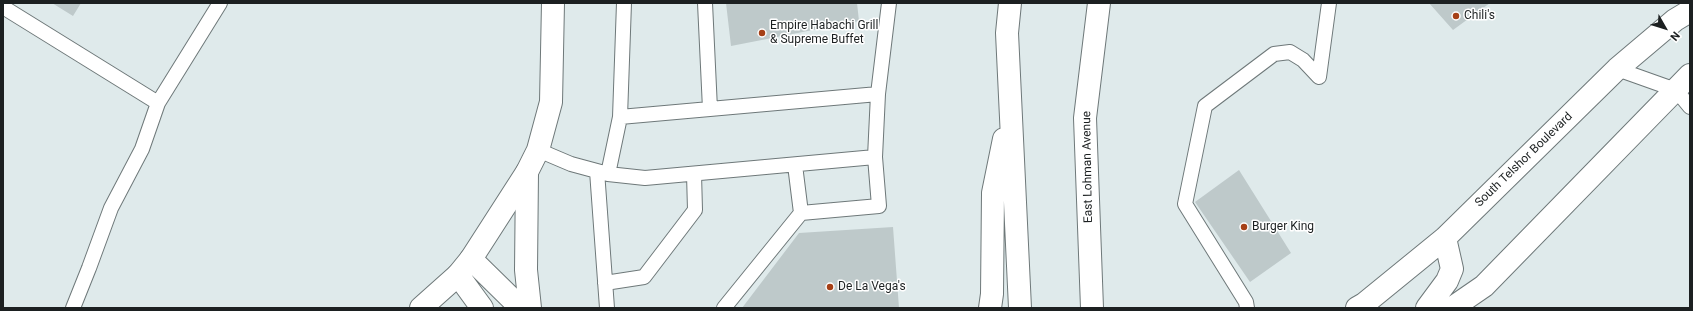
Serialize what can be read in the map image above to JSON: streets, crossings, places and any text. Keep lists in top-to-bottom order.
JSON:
{
  "streets": {
    "main road": ["South Telshor Boulevard", "East Lohman Avenue"]
  },
  "places": [
    "Chili's",
    "Empire Habachi Grill & Supreme Buffet",
    "Burger King",
    "De La Vega's"
  ],
  "north": "bottom right"
}
